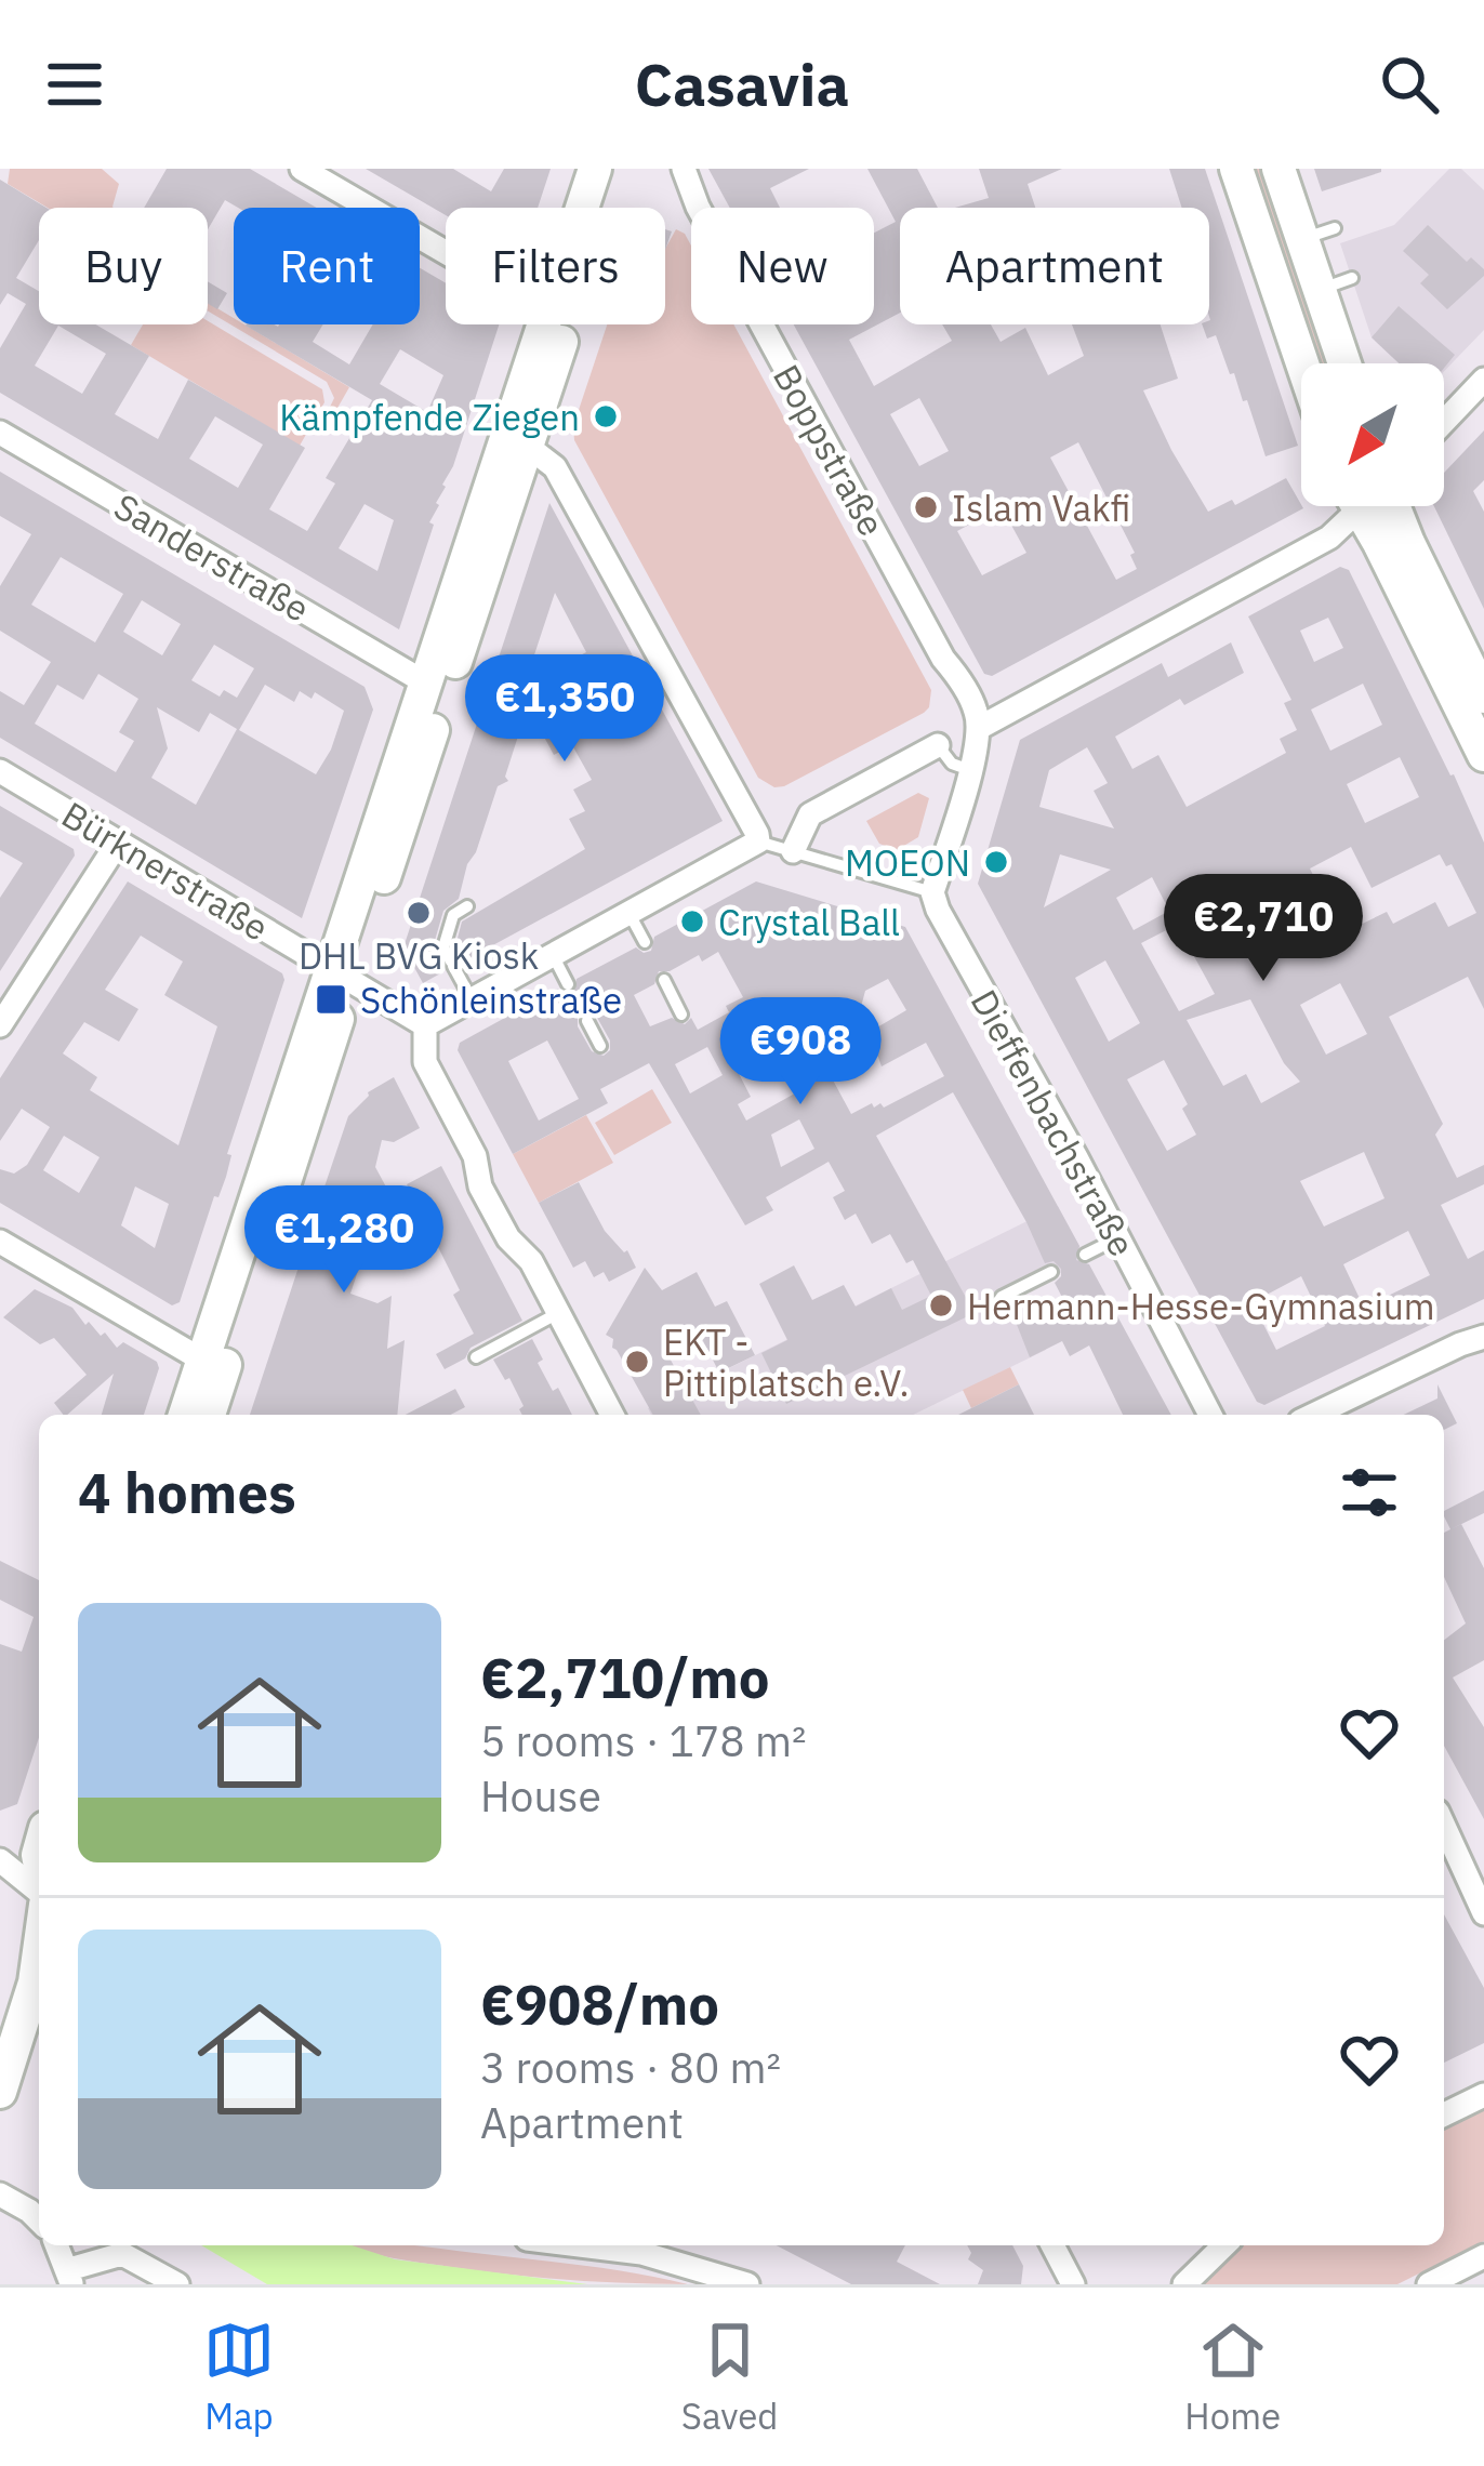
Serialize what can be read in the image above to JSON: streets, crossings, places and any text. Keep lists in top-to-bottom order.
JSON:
{
  "streets": {
    "street": [
      "Boppstraße",
      "Sanderstraße",
      "Bürknerstraße",
      "Dieffenbachstraße"
    ]
  },
  "places": {
    "other": [
      "Kämpfende Ziegen",
      "Islam Vakfi",
      "MOEON",
      "DHL BVG Kiosk",
      "Crystal Ball",
      "Hermann-Hesse-Gymnasium",
      "EKT - Pittiplatsch e.V."
    ],
    "transit": ["Schönleinstraße"]
  },
  "north": "bottom left",
  "page": {
    "header": "Casavia",
    "chip": [
      "Buy",
      "Rent",
      "Filters",
      "New",
      "Apartment"
    ],
    "price": [
      "€1,350",
      "€2,710",
      "€908",
      "€1,280"
    ],
    "heading": "4 homes",
    "list": [
      {
        "name": "€2,710/mo",
        "note": "5 rooms · 178 m² · House"
      },
      {
        "name": "€908/mo",
        "note": "3 rooms · 80 m² · Apartment"
      }
    ],
    "tabs": ["Map", "Saved", "Home"]
  }
}
